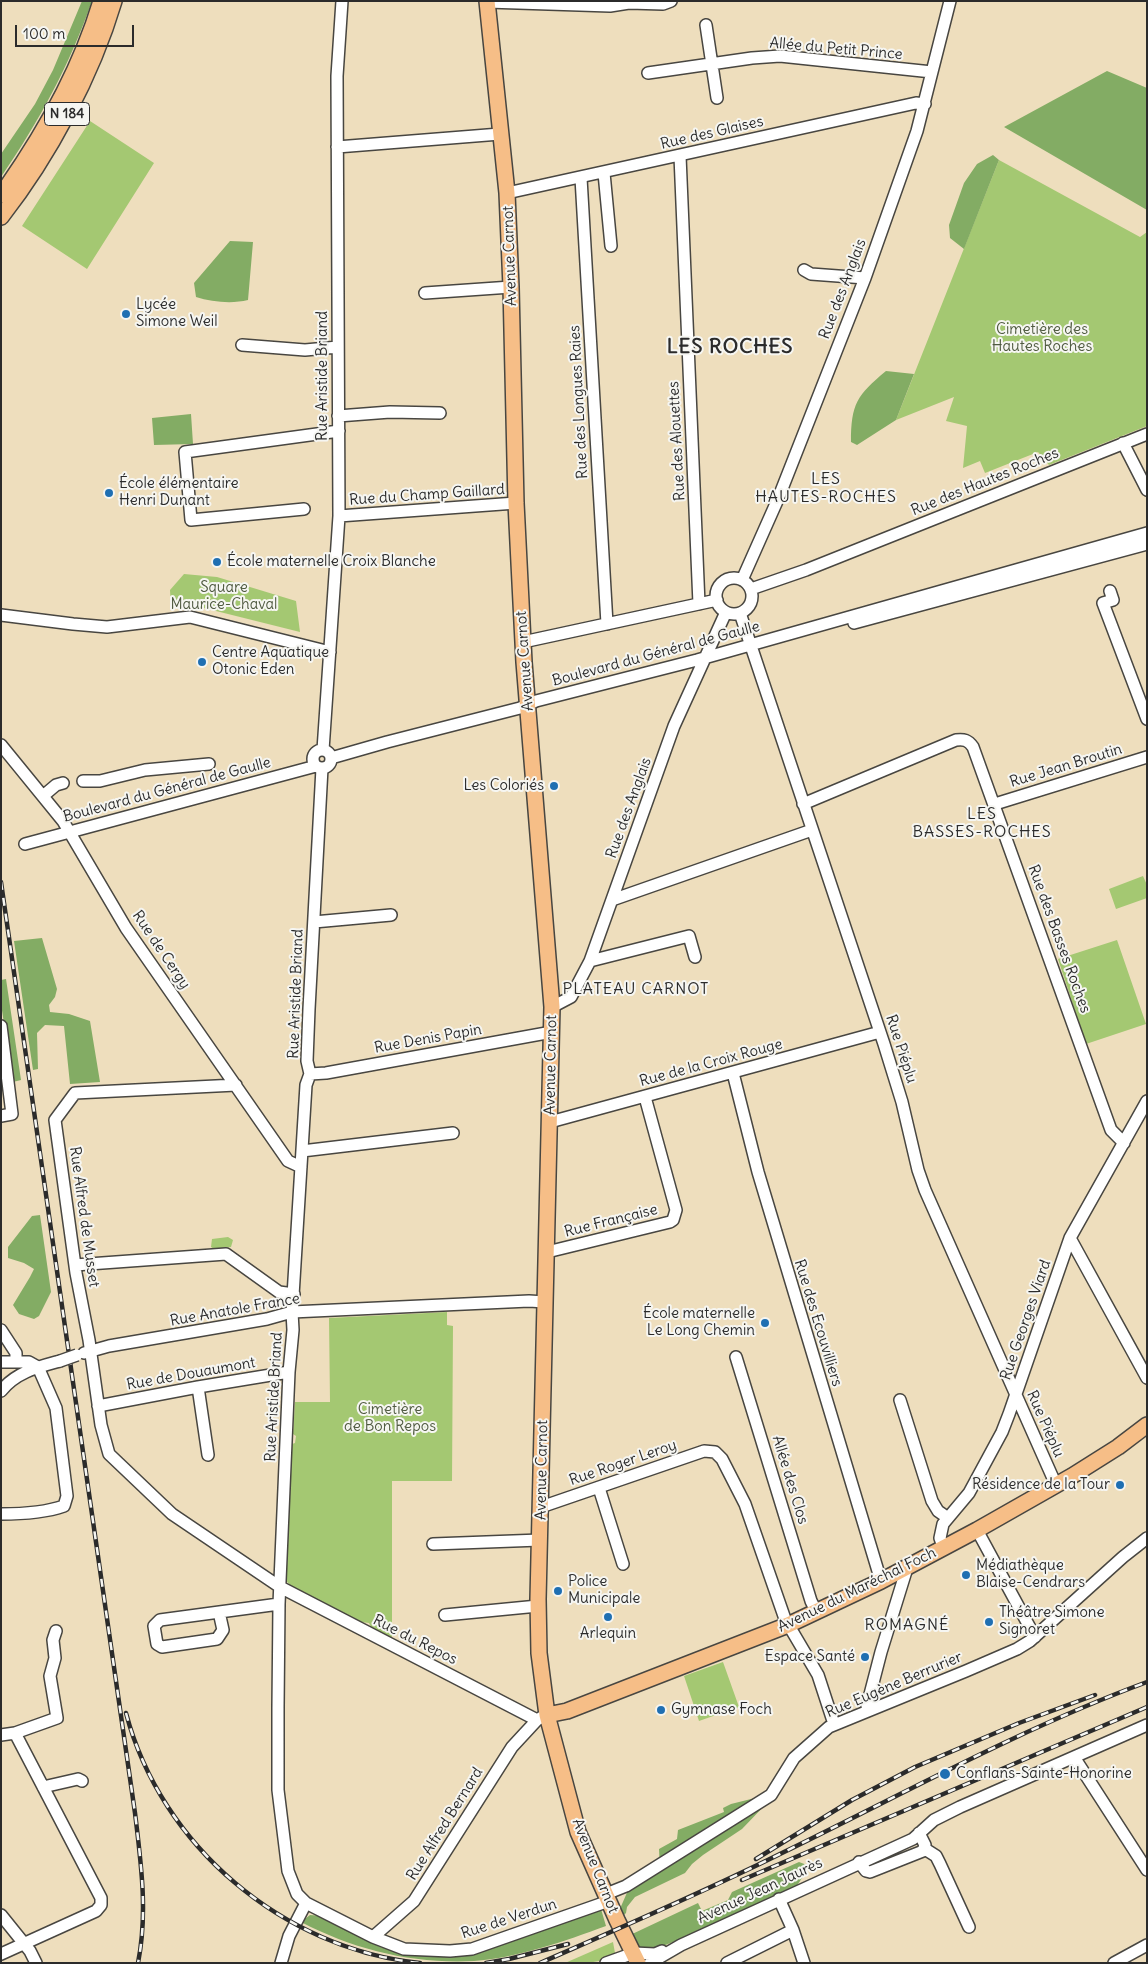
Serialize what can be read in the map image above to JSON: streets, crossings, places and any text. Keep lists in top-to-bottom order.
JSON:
{
  "streets": {
    "main road": ["N 184", "Avenue Carnot", "Avenue du Maréchal Foch"],
    "street": [
      "Allée du Petit Prince",
      "Rue des Glaises",
      "Rue des Anglais",
      "Rue Aristide Briand",
      "Rue des Longues Raies",
      "Rue des Alouettes",
      "Rue des Hautes Roches",
      "Rue du Champ Gaillard",
      "Boulevard du Général de Gaulle",
      "Rue Jean Broutin",
      "Rue des Basses Roches",
      "Rue de Cergy",
      "Rue Denis Papin",
      "Rue Piéplu",
      "Rue de la Croix Rouge",
      "Rue Alfred de Musset",
      "Rue Française",
      "Rue Anatole France",
      "Rue Georges Viard",
      "Rue des Ecouvilliers",
      "Rue de Douaumont",
      "Rue Roger Leroy",
      "Allée des Clos",
      "Rue du Repos",
      "Rue Eugène Berrurier",
      "Rue Alfred Bernard",
      "Avenue Jean Jaurès",
      "Rue de Verdun"
    ]
  },
  "crossings": [
    ["Allée du Petit Prince", "Rue des Anglais"],
    ["Rue des Glaises", "Avenue Carnot"],
    ["Rue des Glaises", "Rue des Anglais"],
    ["Rue des Glaises", "Rue des Longues Raies"],
    ["Rue des Glaises", "Rue des Alouettes"],
    ["Avenue Carnot", "Rue des Anglais"],
    ["Avenue Carnot", "Rue du Champ Gaillard"],
    ["Avenue Carnot", "Boulevard du Général de Gaulle"],
    ["Avenue Carnot", "Rue Denis Papin"],
    ["Avenue Carnot", "Rue de la Croix Rouge"],
    ["Avenue Carnot", "Rue Française"],
    ["Avenue Carnot", "Rue Anatole France"],
    ["Avenue Carnot", "Rue Roger Leroy"],
    ["Avenue Carnot", "Avenue du Maréchal Foch"],
    ["Avenue Carnot", "Rue du Repos"],
    ["Avenue Carnot", "Rue Eugène Berrurier"],
    ["Avenue Carnot", "Rue Alfred Bernard"],
    ["Avenue Carnot", "Avenue Jean Jaurès"],
    ["Avenue Carnot", "Rue de Verdun"],
    ["Rue des Anglais", "Rue des Hautes Roches"],
    ["Rue des Anglais", "Boulevard du Général de Gaulle"],
    ["Rue des Anglais", "Rue Piéplu"],
    ["Rue Aristide Briand", "Rue du Champ Gaillard"],
    ["Rue Aristide Briand", "Boulevard du Général de Gaulle"],
    ["Rue Aristide Briand", "Rue de Cergy"],
    ["Rue Aristide Briand", "Rue Denis Papin"],
    ["Rue Aristide Briand", "Rue Anatole France"],
    ["Rue Aristide Briand", "Rue de Douaumont"],
    ["Rue Aristide Briand", "Rue du Repos"],
    ["Rue Aristide Briand", "Rue de Verdun"],
    ["Rue des Hautes Roches", "Rue Piéplu"],
    ["Boulevard du Général de Gaulle", "Rue de Cergy"],
    ["Boulevard du Général de Gaulle", "Rue Piéplu"],
    ["Rue Jean Broutin", "Rue des Basses Roches"],
    ["Rue des Basses Roches", "Rue Piéplu"],
    ["Rue des Basses Roches", "Rue Georges Viard"],
    ["Rue de Cergy", "Rue Alfred de Musset"],
    ["Rue Piéplu", "Rue de la Croix Rouge"],
    ["Rue Piéplu", "Rue Georges Viard"],
    ["Rue Piéplu", "Avenue du Maréchal Foch"],
    ["Rue de la Croix Rouge", "Rue Française"],
    ["Rue de la Croix Rouge", "Rue des Ecouvilliers"],
    ["Rue Alfred de Musset", "Rue Anatole France"],
    ["Rue Alfred de Musset", "Rue de Douaumont"],
    ["Rue Alfred de Musset", "Rue du Repos"],
    ["Rue Georges Viard", "Avenue du Maréchal Foch"],
    ["Rue des Ecouvilliers", "Avenue du Maréchal Foch"],
    ["Rue de Douaumont", "Rue du Repos"],
    ["Rue Roger Leroy", "Avenue du Maréchal Foch"],
    ["Allée des Clos", "Avenue du Maréchal Foch"],
    ["Avenue du Maréchal Foch", "Rue du Repos"],
    ["Avenue du Maréchal Foch", "Rue Alfred Bernard"],
    ["Rue du Repos", "Rue Alfred Bernard"],
    ["Rue Eugène Berrurier", "Rue de Verdun"],
    ["Rue Alfred Bernard", "Rue de Verdun"]
  ],
  "districts": [
    "LES ROCHES",
    "LES HAUTES-ROCHES",
    "LES BASSES-ROCHES",
    "PLATEAU CARNOT",
    "ROMAGNÉ"
  ],
  "parks": ["Cimetière des Hautes Roches", "Square Maurice-Chaval", "Cimetière de Bon Repos"],
  "places": [
    "Lycée Simone Weil",
    "École élémentaire Henri Dunant",
    "École maternelle Croix Blanche",
    "Centre Aquatique Otonic Eden",
    "Les Coloriés",
    "École maternelle Le Long Chemin",
    "Résidence de la Tour",
    "Médiathèque Blaise-Cendrars",
    "Police Municipale",
    "Arlequin",
    "Théâtre Simone Signoret",
    "Espace Santé",
    "Gymnase Foch",
    "Conflans-Sainte-Honorine"
  ],
  "scale_bar": "100 m"
}
